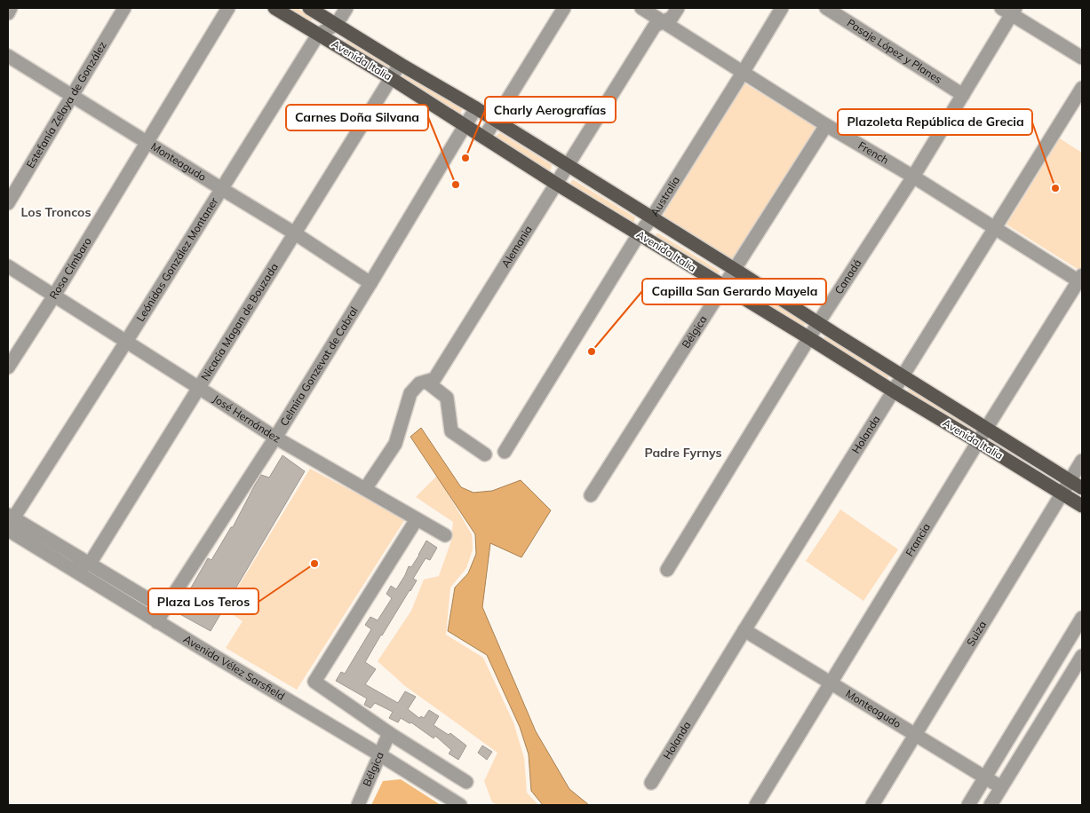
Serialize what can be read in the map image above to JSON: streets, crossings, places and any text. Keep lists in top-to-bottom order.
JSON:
{
  "streets": {
    "main road": ["Avenida Italia"],
    "street": [
      "Pasaje López y Planes",
      "Estefanía Zelaya de González",
      "French",
      "Monteagudo",
      "Australia",
      "Alemania",
      "Leónidas González Montaner",
      "Rosa Címbaro",
      "Canadá",
      "Nicacia Magan de Bouzada",
      "Bélgica",
      "Celmira Gonzevat de Cabral",
      "José Hernández",
      "Holanda",
      "Francia",
      "Suiza",
      "Avenida Vélez Sarsfield"
    ]
  },
  "crossings": [
    ["Pasaje López y Planes", "Canadá"],
    ["Avenida Italia", "Australia"],
    ["Avenida Italia", "Alemania"],
    ["Avenida Italia", "Leónidas González Montaner"],
    ["Avenida Italia", "Canadá"],
    ["Avenida Italia", "Nicacia Magan de Bouzada"],
    ["Avenida Italia", "Bélgica"],
    ["Avenida Italia", "Celmira Gonzevat de Cabral"],
    ["Avenida Italia", "Holanda"],
    ["Avenida Italia", "Francia"],
    ["Avenida Italia", "Suiza"],
    ["Estefanía Zelaya de González", "Monteagudo"],
    ["French", "Australia"],
    ["French", "Alemania"],
    ["French", "Canadá"],
    ["French", "Bélgica"],
    ["French", "Holanda"],
    ["French", "Francia"],
    ["Monteagudo", "Leónidas González Montaner"],
    ["Monteagudo", "Rosa Címbaro"],
    ["Monteagudo", "Nicacia Magan de Bouzada"],
    ["Monteagudo", "Celmira Gonzevat de Cabral"],
    ["Monteagudo", "Holanda"],
    ["Monteagudo", "Francia"],
    ["Monteagudo", "Suiza"],
    ["Alemania", "José Hernández"],
    ["Leónidas González Montaner", "José Hernández"],
    ["Leónidas González Montaner", "Avenida Vélez Sarsfield"],
    ["Rosa Címbaro", "José Hernández"],
    ["Nicacia Magan de Bouzada", "José Hernández"],
    ["Bélgica", "Avenida Vélez Sarsfield"],
    ["Celmira Gonzevat de Cabral", "José Hernández"],
    ["Celmira Gonzevat de Cabral", "Avenida Vélez Sarsfield"]
  ],
  "districts": ["Los Troncos", "Padre Fyrnys"],
  "places": [
    "Charly Aerografías",
    "Carnes Doña Silvana",
    "Plazoleta República de Grecia",
    "Capilla San Gerardo Mayela",
    "Plaza Los Teros"
  ]
}
